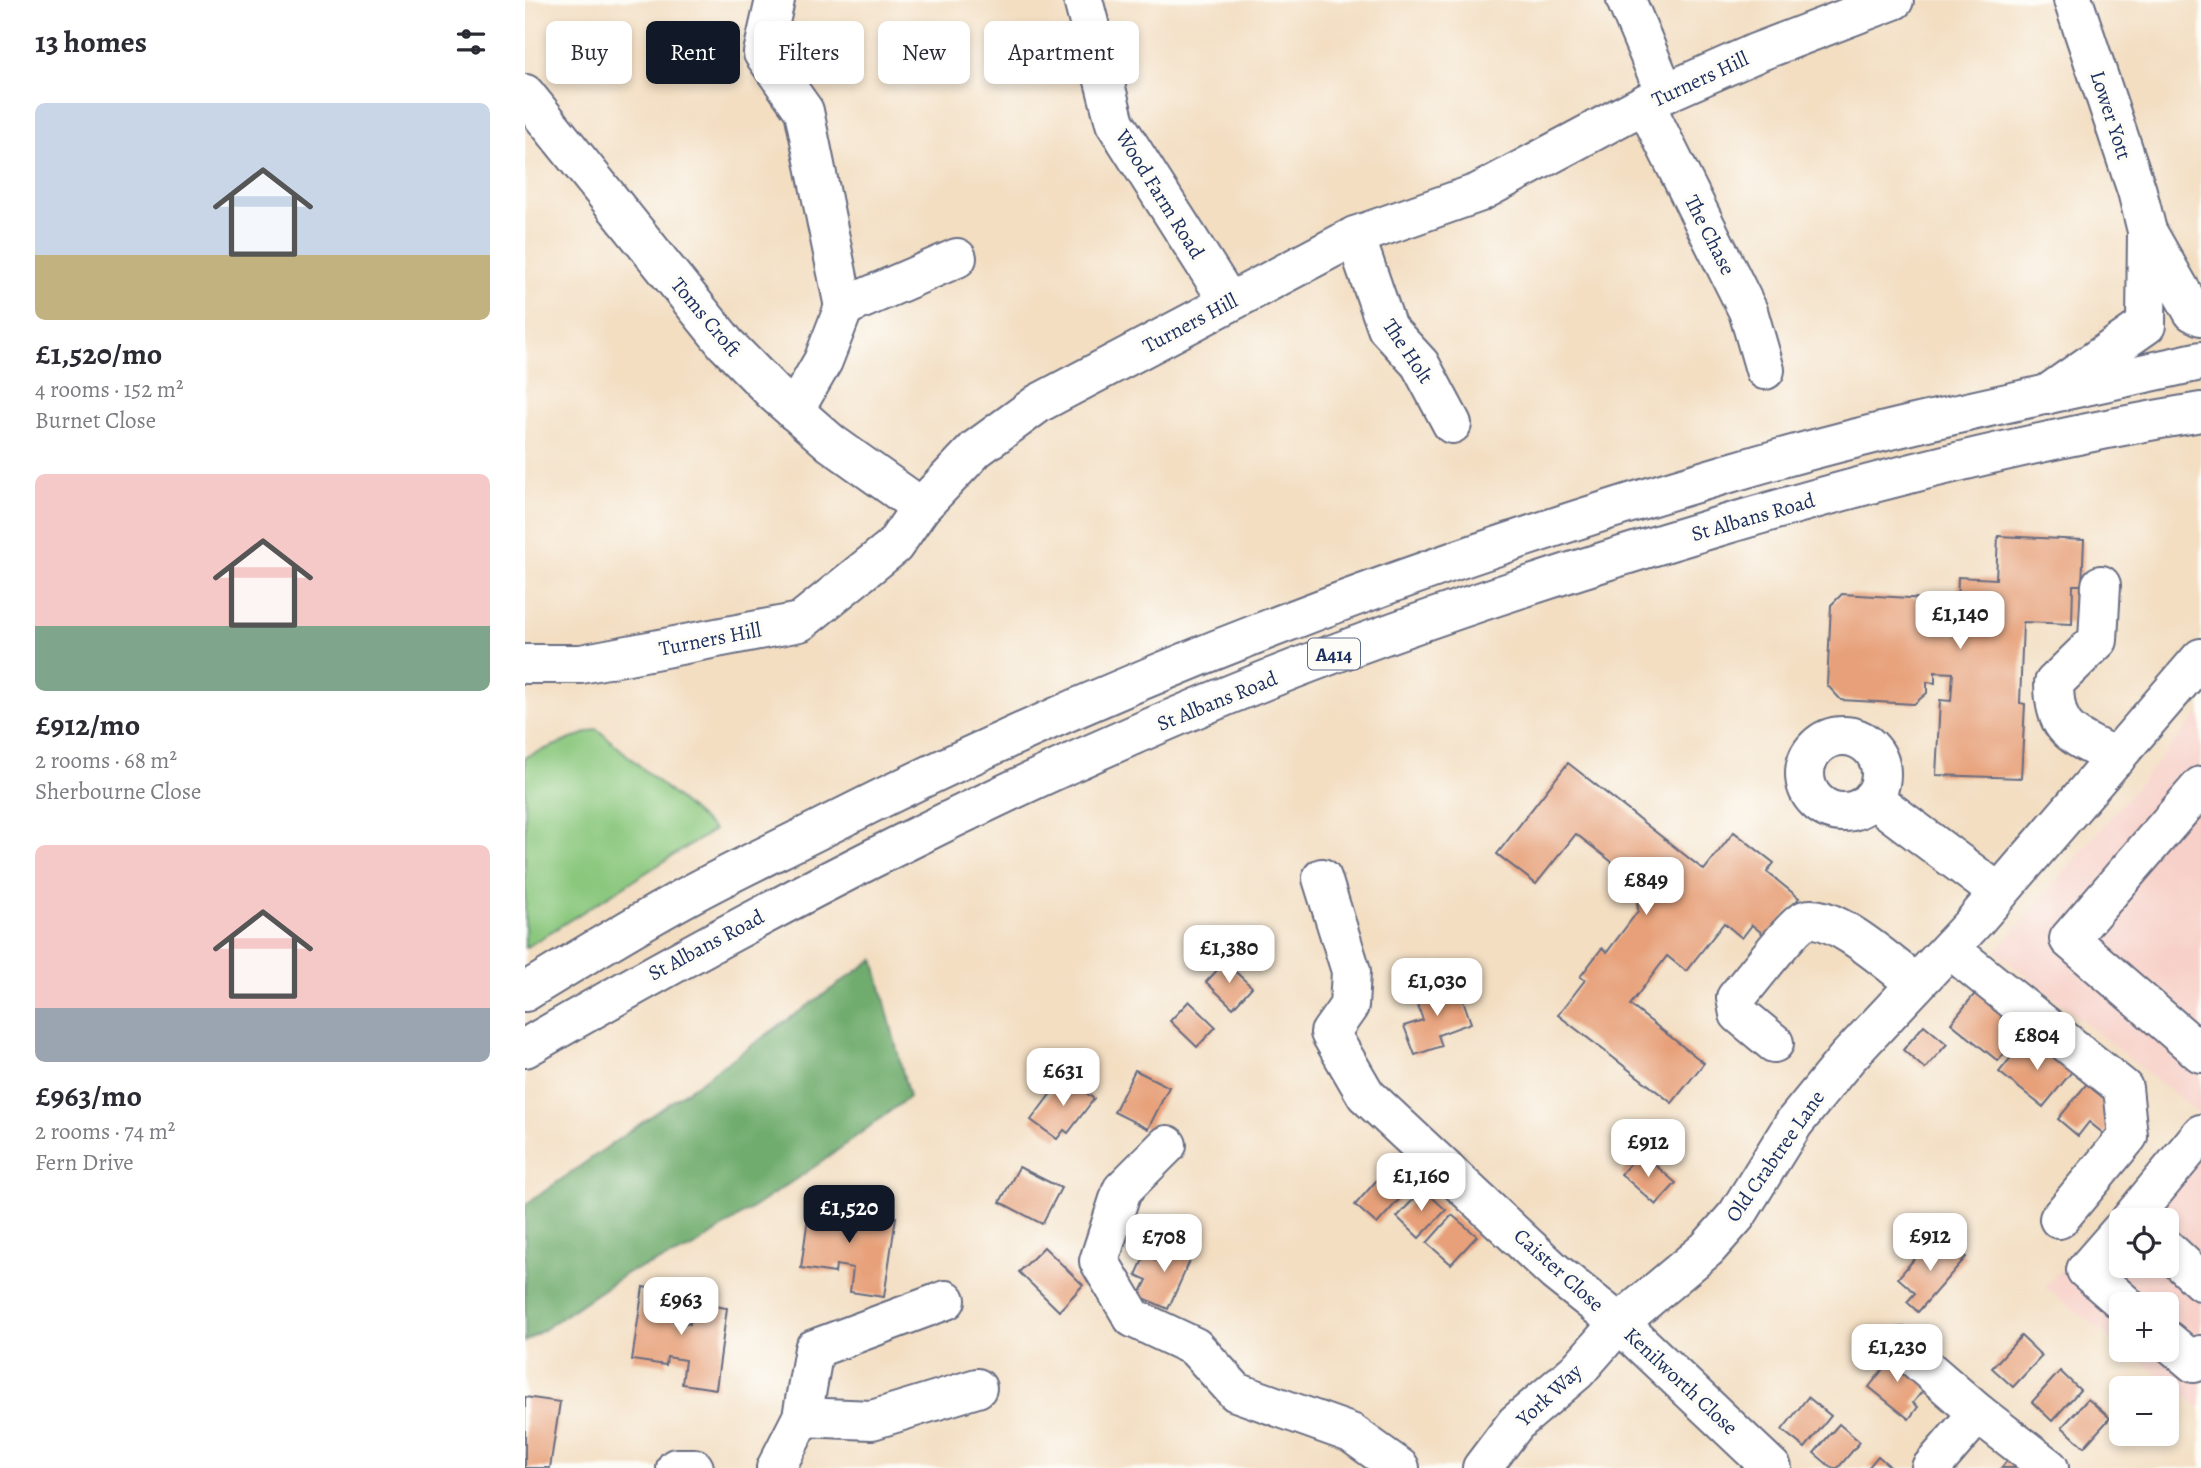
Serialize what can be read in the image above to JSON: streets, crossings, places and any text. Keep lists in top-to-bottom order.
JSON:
{
  "streets": {
    "street": [
      "Turners Hill",
      "Lower Yott",
      "Wood Farm Road",
      "The Chase",
      "Toms Croft",
      "The Holt",
      "St Albans Road",
      "A414",
      "Old Crabtree Lane",
      "Caister Close",
      "Kenilworth Close",
      "York Way"
    ]
  },
  "crossings": [
    ["Turners Hill", "Wood Farm Road"],
    ["Turners Hill", "The Chase"],
    ["Turners Hill", "Toms Croft"],
    ["Turners Hill", "The Holt"],
    ["Lower Yott", "A414"],
    ["Old Crabtree Lane", "Caister Close"],
    ["Old Crabtree Lane", "Kenilworth Close"],
    ["Old Crabtree Lane", "York Way"],
    ["Caister Close", "Kenilworth Close"],
    ["Caister Close", "York Way"],
    ["Kenilworth Close", "York Way"]
  ],
  "page": {
    "heading": "13 homes",
    "chip": [
      "Buy",
      "Rent",
      "Filters",
      "New",
      "Apartment"
    ],
    "list": [
      {
        "name": "£1,520/mo",
        "note": "4 rooms · 152 m² · Burnet Close"
      },
      {
        "name": "£912/mo",
        "note": "2 rooms · 68 m² · Sherbourne Close"
      },
      {
        "name": "£963/mo",
        "note": "2 rooms · 74 m² · Fern Drive"
      }
    ],
    "price": [
      "£1,140",
      "£849",
      "£1,380",
      "£1,030",
      "£804",
      "£631",
      "£912",
      "£1,160",
      "£1,520",
      "£912",
      "£708",
      "£963",
      "£1,230"
    ],
    "map_buttons": ["+", "−"]
  }
}
